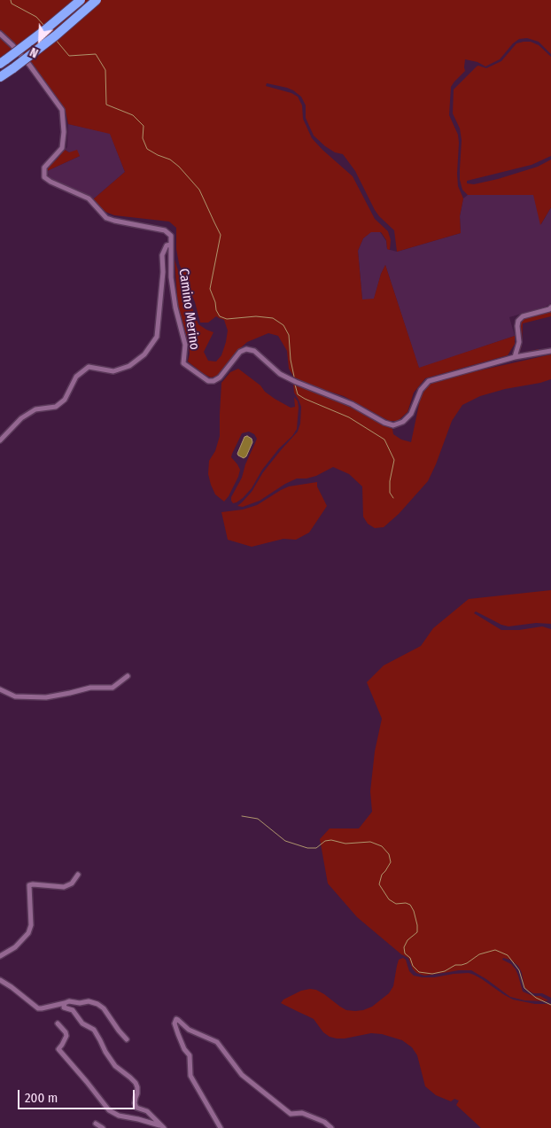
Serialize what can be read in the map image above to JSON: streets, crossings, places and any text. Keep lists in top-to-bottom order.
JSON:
{
  "streets": {
    "street": ["Camino Merino"]
  },
  "scale_bar": "200 m",
  "north": "bottom left"
}
